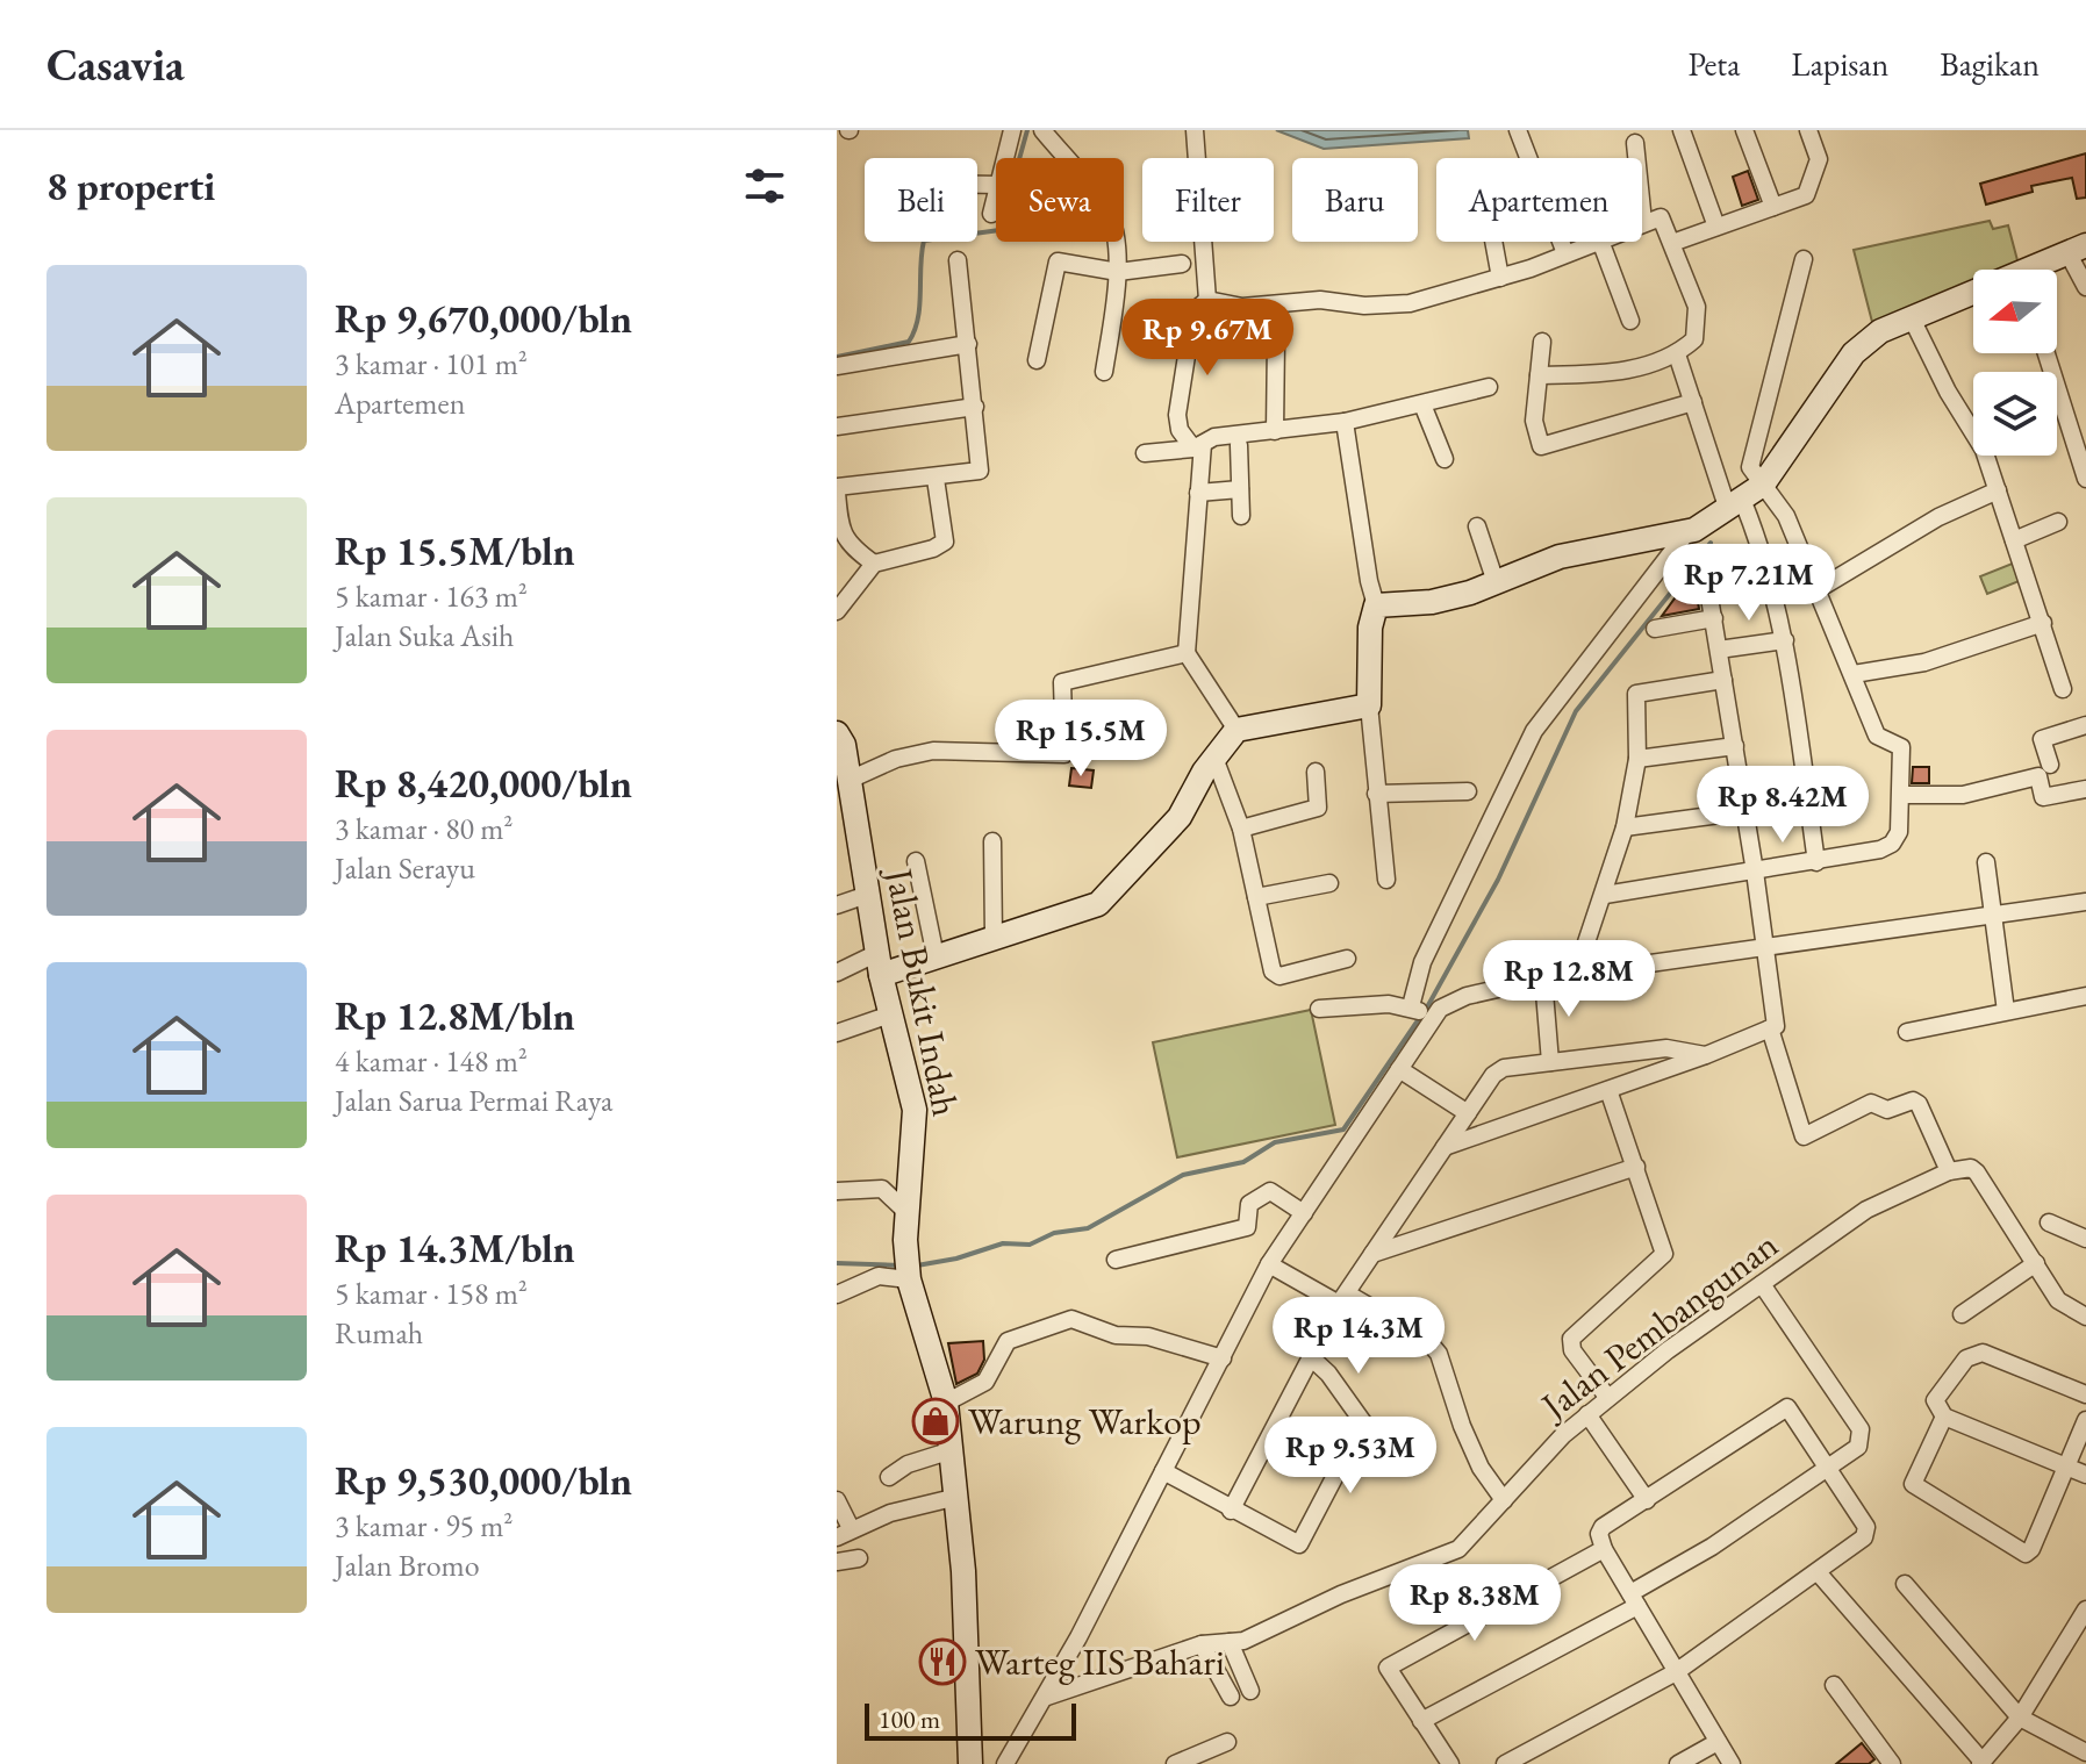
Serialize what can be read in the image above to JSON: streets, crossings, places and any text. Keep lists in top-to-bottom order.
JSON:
{
  "streets": {
    "street": ["Jalan Bukit Indah", "Jalan Pembangunan"]
  },
  "places": {
    "shop": ["Warung Warkop"],
    "restaurant": ["Warteg IIS Bahari"]
  },
  "scale_bar": "100 m",
  "north": "left",
  "page": {
    "header": "Casavia",
    "nav": ["Peta", "Lapisan", "Bagikan"],
    "heading": "8 properti",
    "chip": [
      "Beli",
      "Sewa",
      "Filter",
      "Baru",
      "Apartemen"
    ],
    "list": [
      {
        "name": "Rp 9,670,000/bln",
        "note": "3 kamar · 101 m² · Apartemen"
      },
      {
        "name": "Rp 15.5M/bln",
        "note": "5 kamar · 163 m² · Jalan Suka Asih"
      },
      {
        "name": "Rp 8,420,000/bln",
        "note": "3 kamar · 80 m² · Jalan Serayu"
      },
      {
        "name": "Rp 12.8M/bln",
        "note": "4 kamar · 148 m² · Jalan Sarua Permai Raya"
      },
      {
        "name": "Rp 14.3M/bln",
        "note": "5 kamar · 158 m² · Rumah"
      },
      {
        "name": "Rp 9,530,000/bln",
        "note": "3 kamar · 95 m² · Jalan Bromo"
      }
    ],
    "price": [
      "Rp 9.67M",
      "Rp 7.21M",
      "Rp 15.5M",
      "Rp 8.42M",
      "Rp 12.8M",
      "Rp 14.3M",
      "Rp 9.53M",
      "Rp 8.38M"
    ],
    "scale": "100 m"
  }
}
